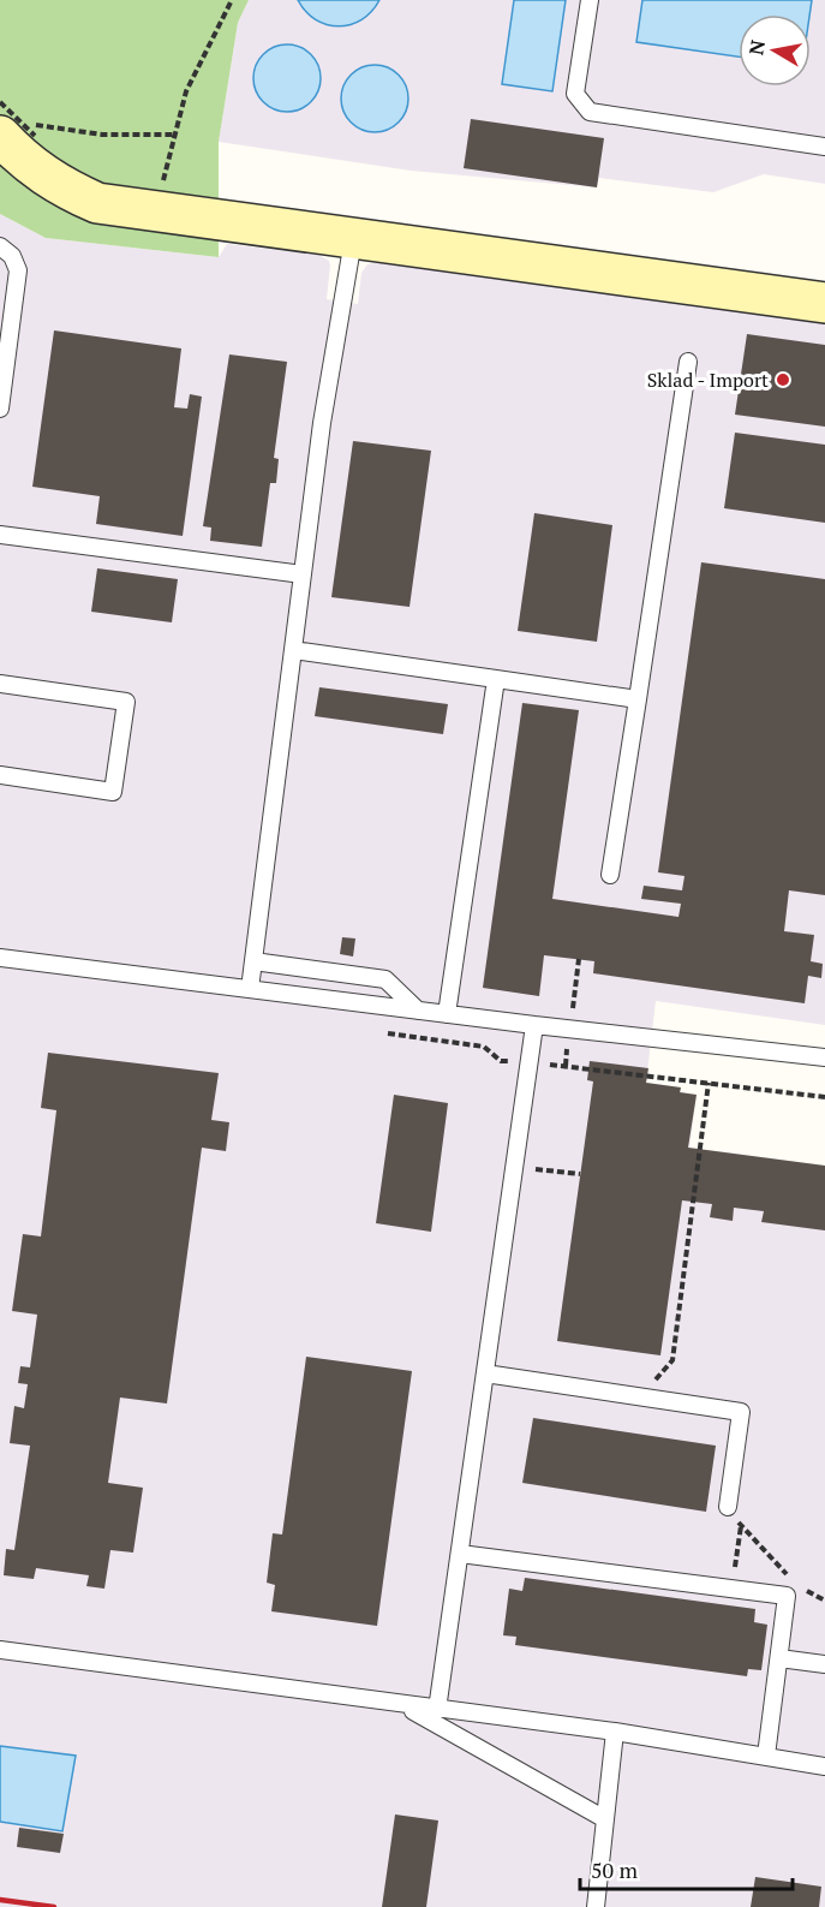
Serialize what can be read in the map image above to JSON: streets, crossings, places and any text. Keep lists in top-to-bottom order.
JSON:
{
  "places": ["Sklad - Import"],
  "scale_bar": "50 m",
  "north": "left"
}
